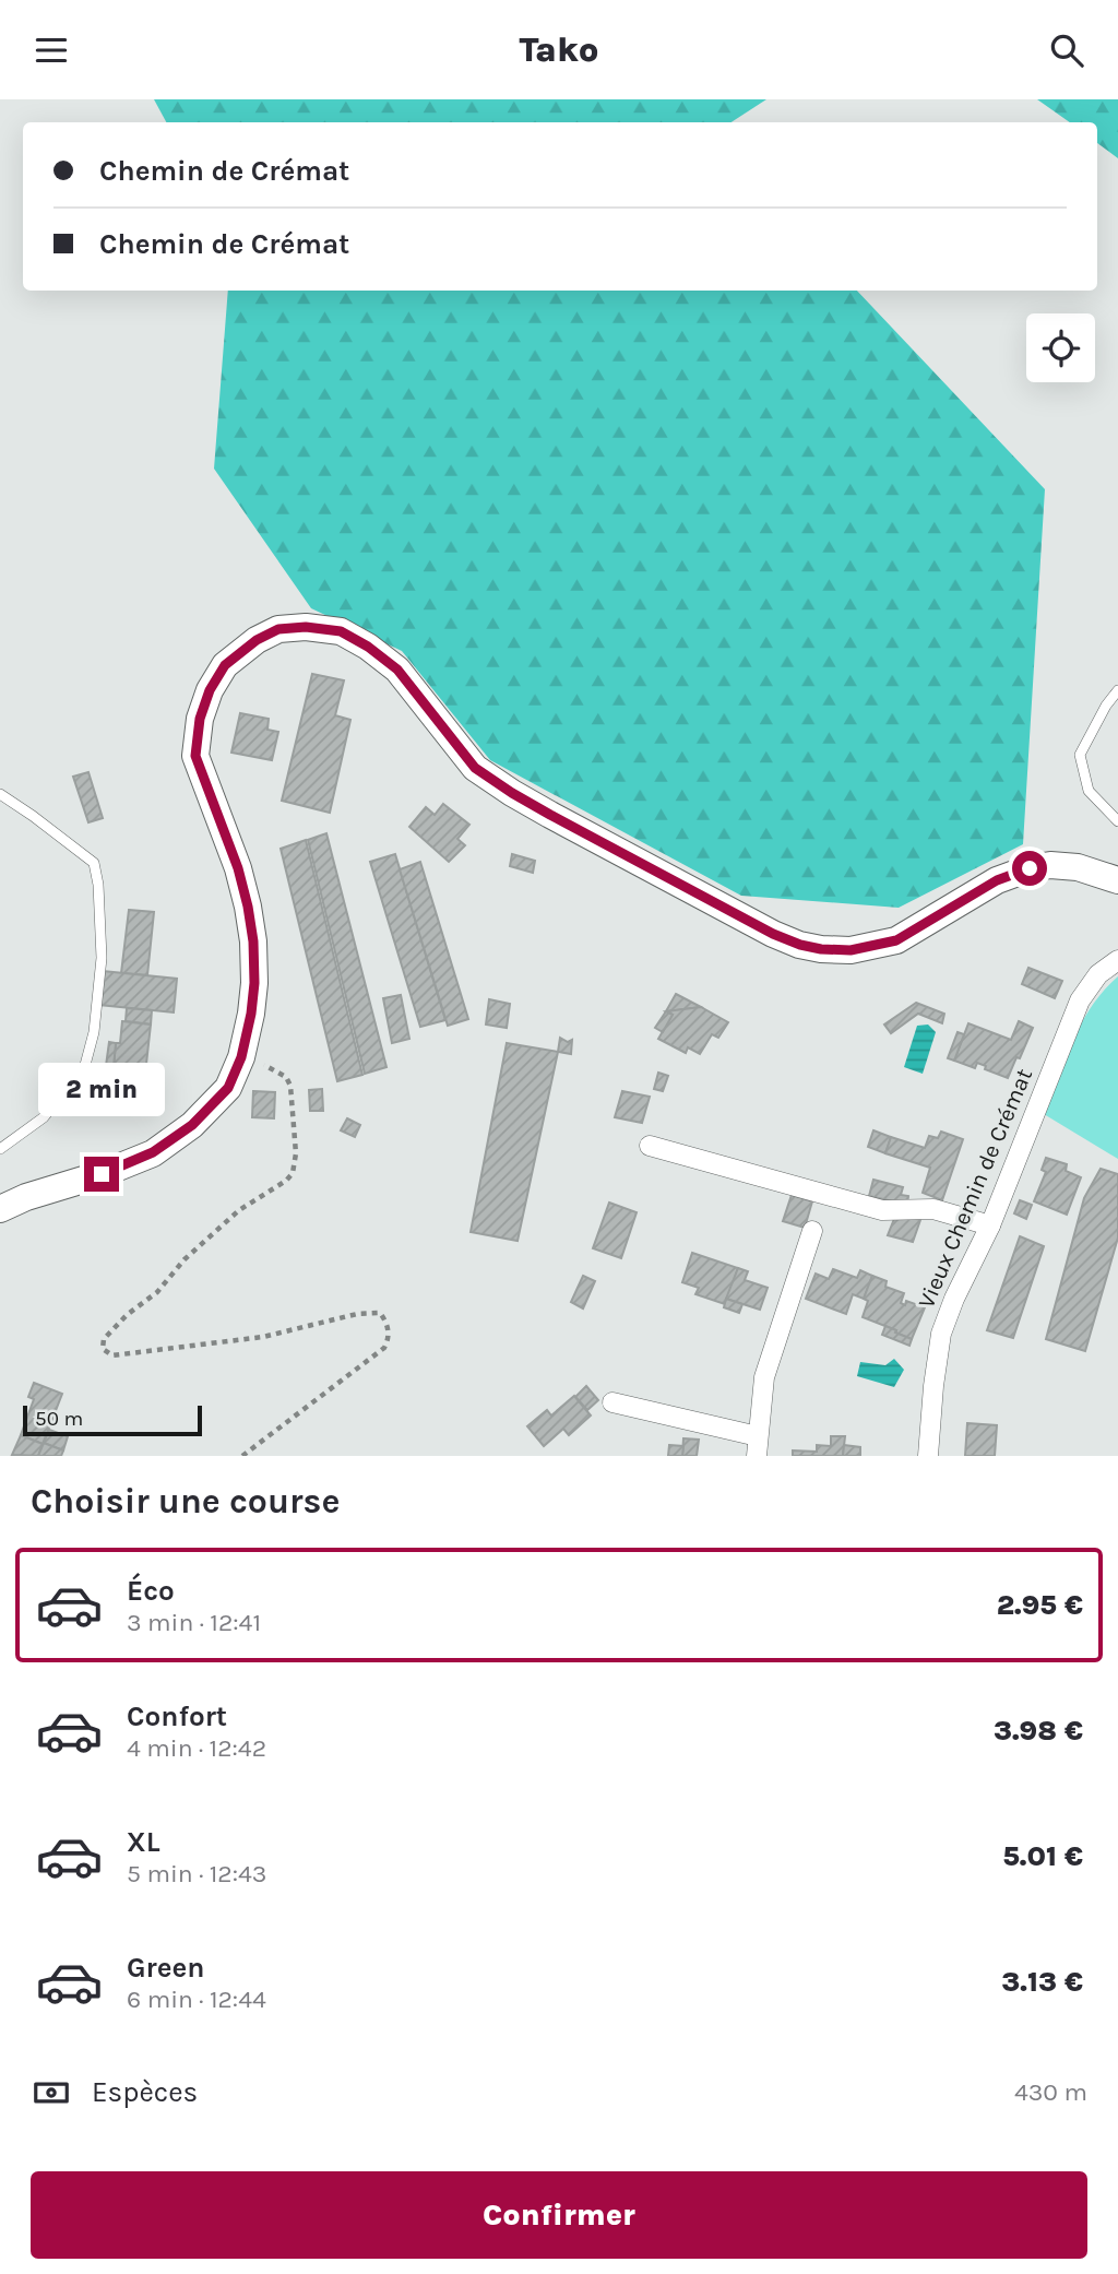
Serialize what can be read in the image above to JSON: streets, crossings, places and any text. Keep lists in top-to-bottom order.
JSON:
{
  "streets": {
    "street": ["Vieux Chemin de Crémat"]
  },
  "scale_bar": "50 m",
  "page": {
    "header": "Tako",
    "banner": ["Chemin de Crémat", "Chemin de Crémat"],
    "bubble": "2 min",
    "scale": "50 m",
    "heading": "Choisir une course",
    "list": [
      {
        "name": "Éco",
        "note": "3 min · 12:41",
        "value": "2.95 €"
      },
      {
        "name": "Confort",
        "note": "4 min · 12:42",
        "value": "3.98 €"
      },
      {
        "name": "XL",
        "note": "5 min · 12:43",
        "value": "5.01 €"
      },
      {
        "name": "Green",
        "note": "6 min · 12:44",
        "value": "3.13 €"
      }
    ],
    "pay": ["Espèces", "430 m"],
    "buttons": "Confirmer"
  }
}
